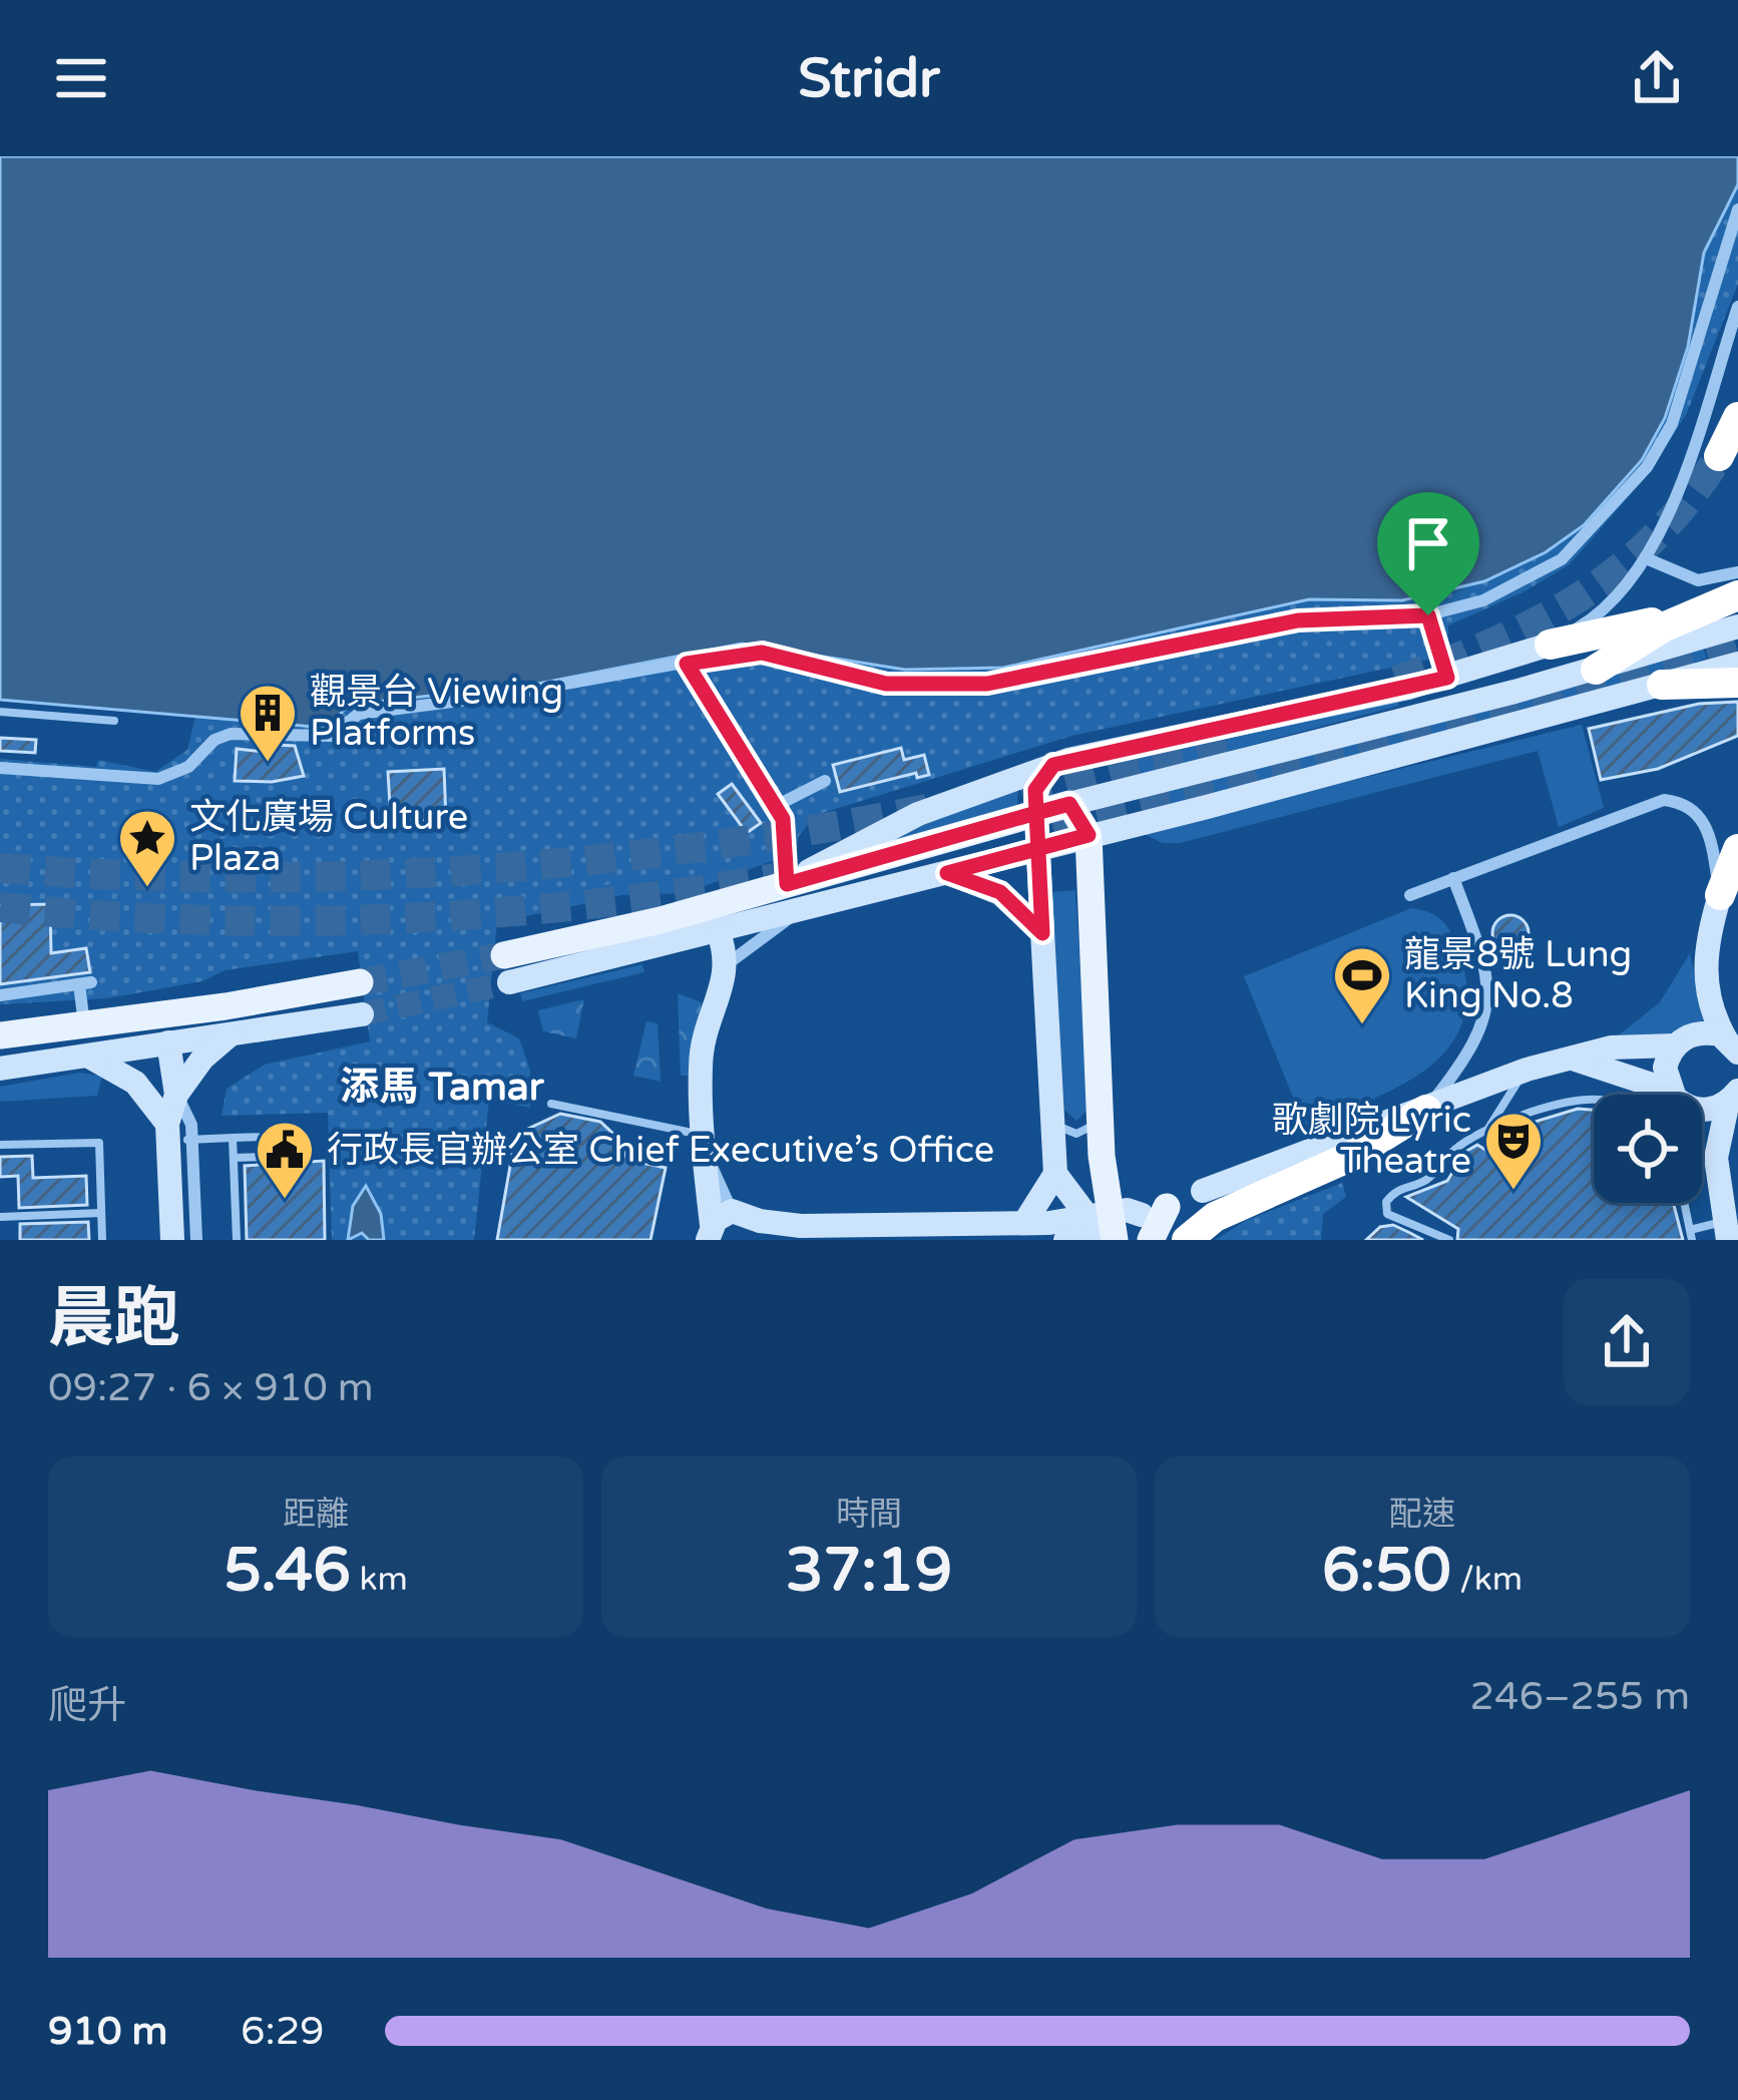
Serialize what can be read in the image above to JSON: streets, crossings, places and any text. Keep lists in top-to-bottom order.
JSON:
{
  "districts": ["添馬 Tamar"],
  "places": {
    "building": ["觀景台 Viewing Platforms"],
    "place": ["文化廣場 Culture Plaza"],
    "sports": ["龍景8號 Lung King No.8"],
    "theatre": ["歌劇院 Lyric Theatre"],
    "public building": ["行政長官辦公室 Chief Executive’s Office"]
  },
  "page": {
    "header": "Stridr",
    "heading": ["晨跑", "09:27 · 6 × 910 m"],
    "stats": [
      ["距離", "5.46 km"],
      ["時間", "37:19"],
      ["配速", "6:50 /km"]
    ],
    "chart": ["爬升", "246–255 m"],
    "list": [
      {
        "name": "910 m",
        "note": "6:29"
      }
    ]
  }
}
